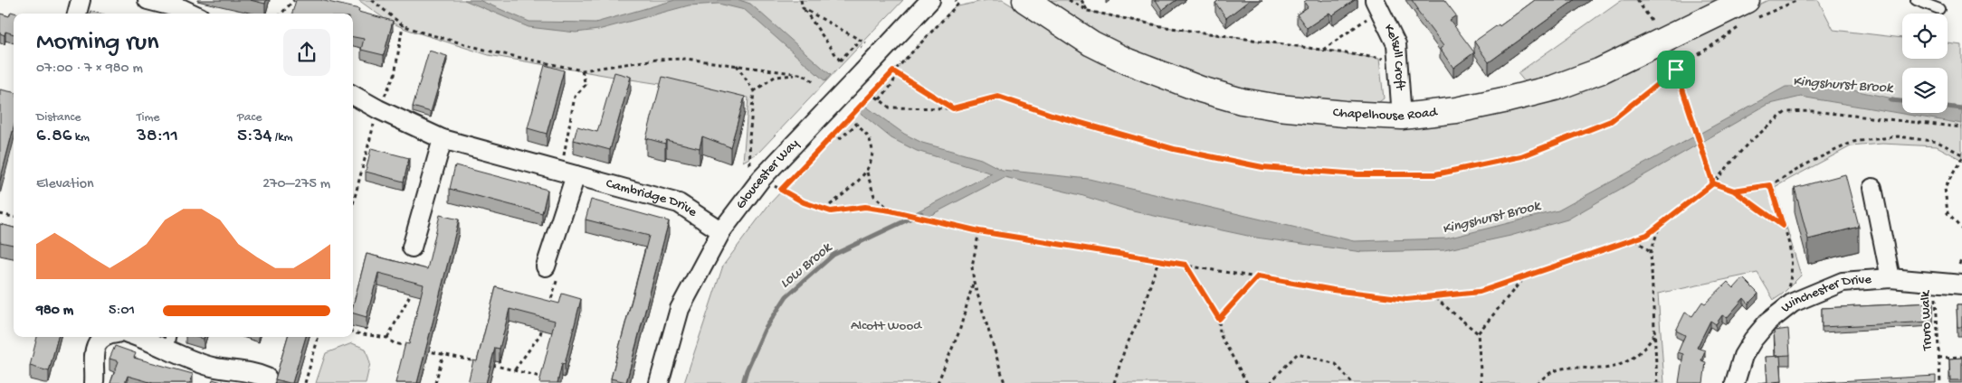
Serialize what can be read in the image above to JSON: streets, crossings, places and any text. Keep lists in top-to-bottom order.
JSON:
{
  "streets": {
    "street": [
      "Kelsull Croft",
      "Chapelhouse Road",
      "Gloucester Way",
      "Cambridge Drive",
      "Winchester Drive"
    ],
    "path": ["Truro Walk"]
  },
  "crossings": [
    ["Kelsull Croft", "Chapelhouse Road"],
    ["Gloucester Way", "Cambridge Drive"],
    ["Winchester Drive", "Truro Walk"]
  ],
  "water": ["Kingshurst Brook", "Low Brook"],
  "parks": ["Alcott Wood"],
  "page": {
    "heading": ["Morning run", "07:00 · 7 × 980 m"],
    "stats": [
      ["Distance", "6.86 km"],
      ["Time", "38:11"],
      ["Pace", "5:34 /km"]
    ],
    "chart": ["Elevation", "270–275 m"],
    "list": [
      {
        "name": "980 m",
        "note": "5:01"
      }
    ]
  }
}
